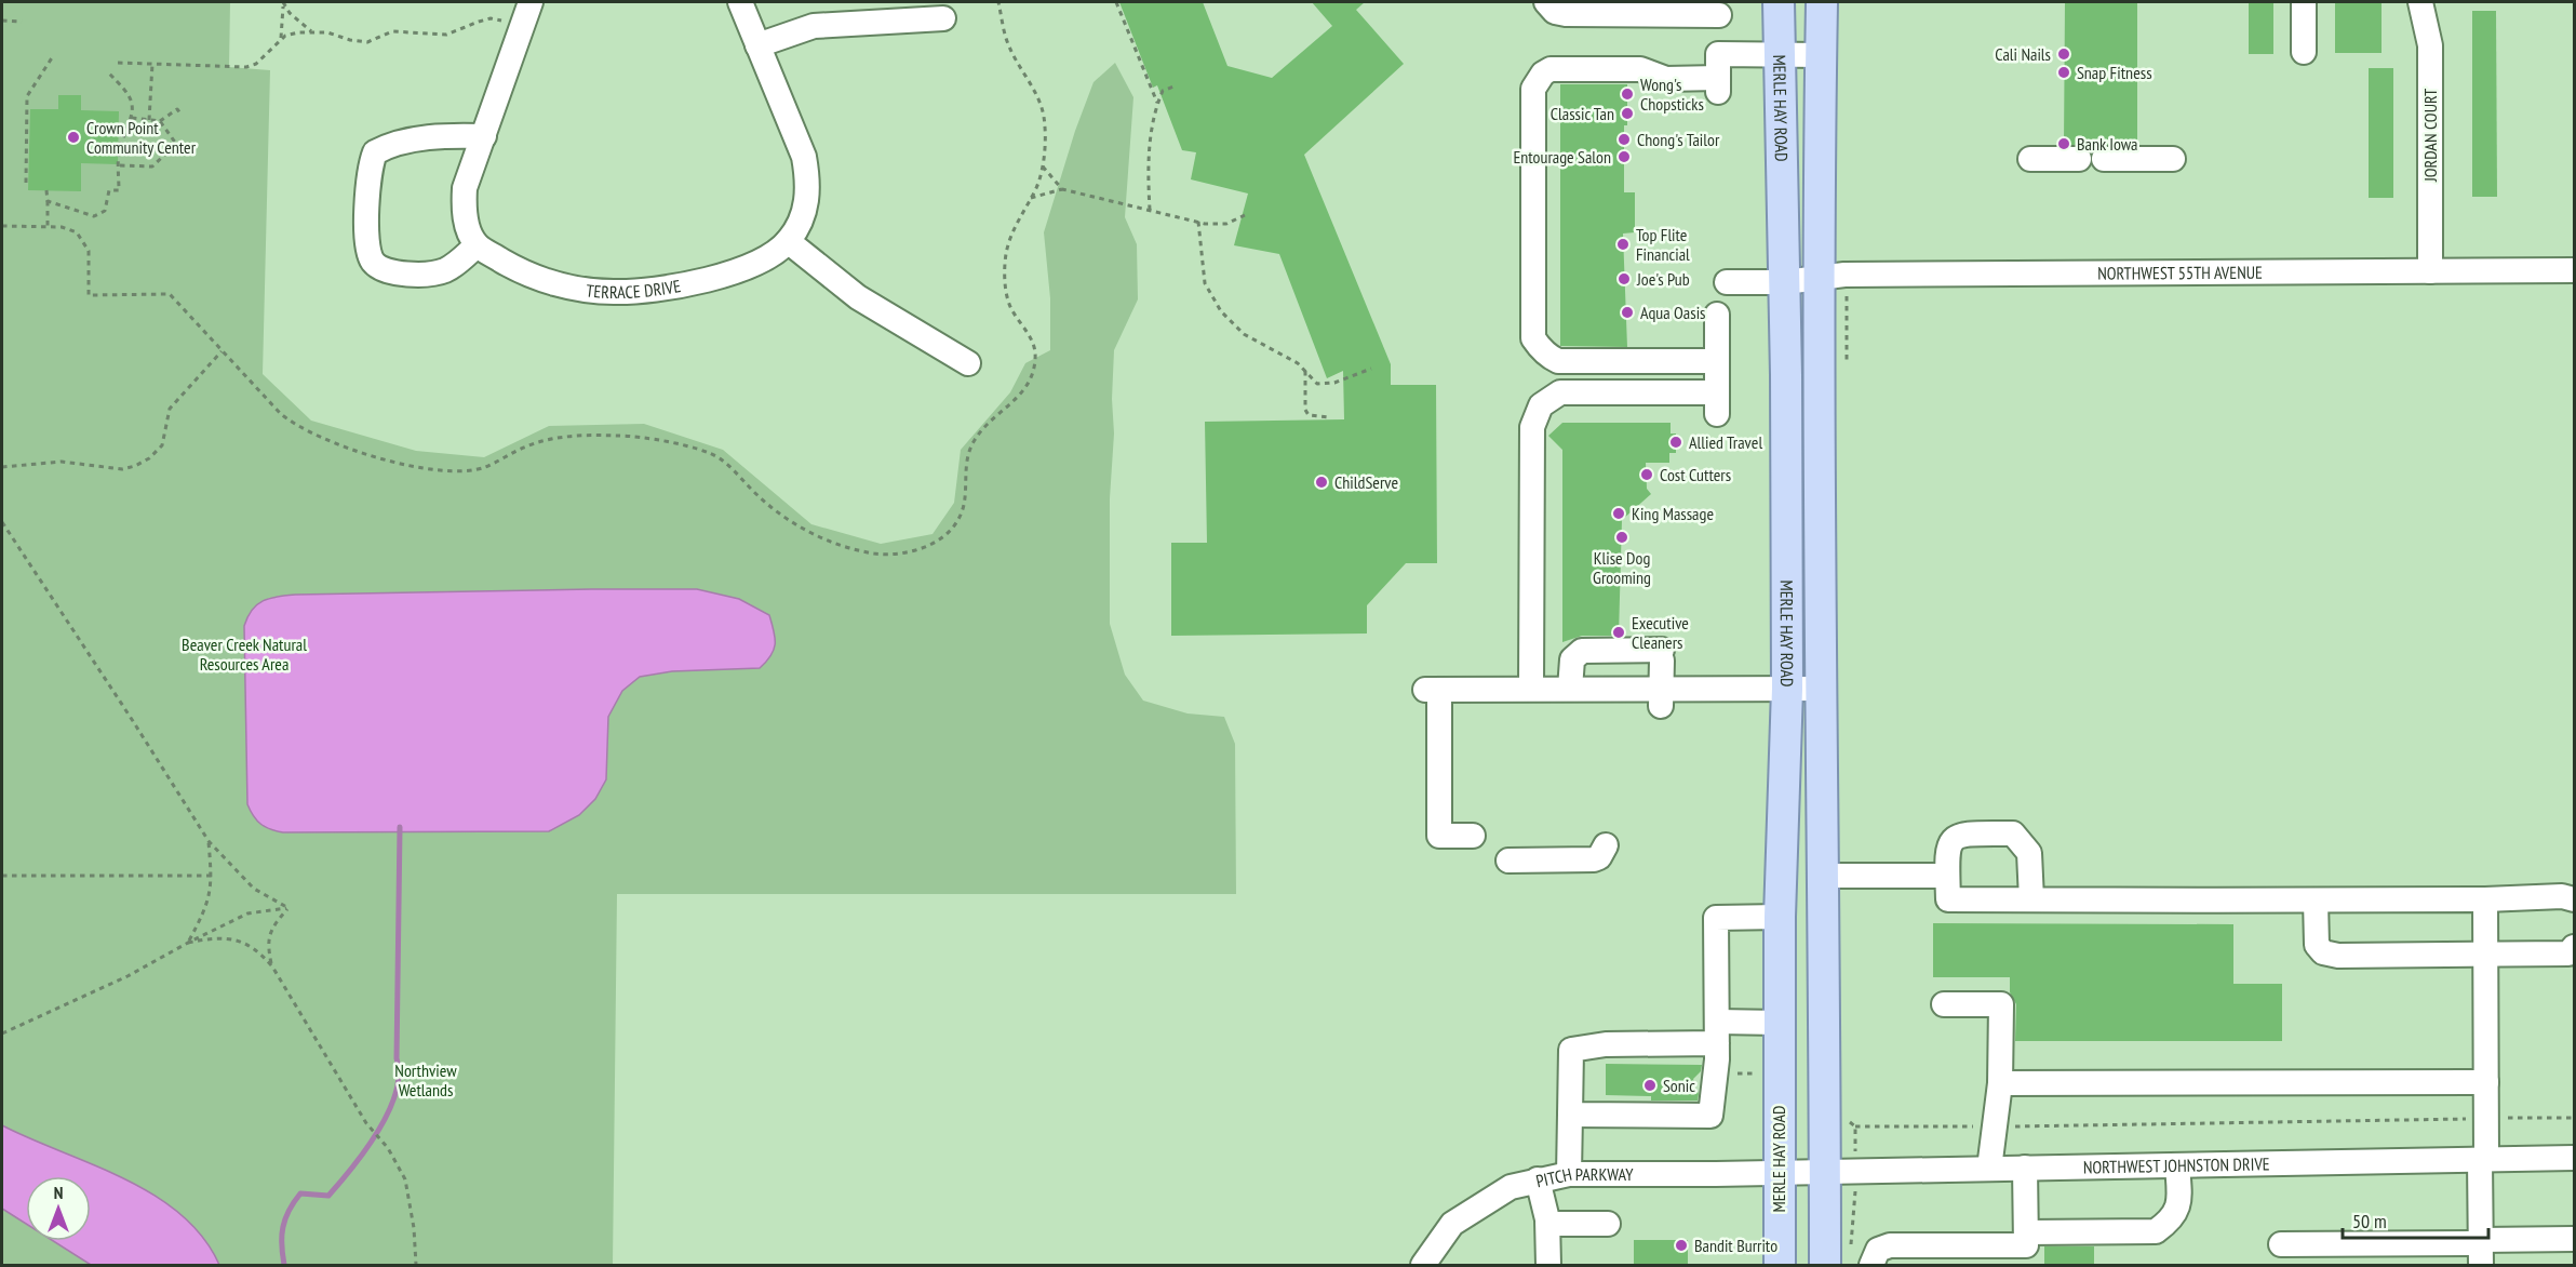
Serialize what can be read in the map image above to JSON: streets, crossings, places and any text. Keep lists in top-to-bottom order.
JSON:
{
  "streets": {
    "main road": ["MERLE HAY ROAD"],
    "street": [
      "JORDAN COURT",
      "NORTHWEST 55TH AVENUE",
      "TERRACE DRIVE",
      "NORTHWEST JOHNSTON DRIVE",
      "PITCH PARKWAY"
    ]
  },
  "crossings": [
    ["MERLE HAY ROAD", "NORTHWEST 55TH AVENUE"],
    ["MERLE HAY ROAD", "NORTHWEST JOHNSTON DRIVE"],
    ["MERLE HAY ROAD", "PITCH PARKWAY"],
    ["JORDAN COURT", "NORTHWEST 55TH AVENUE"],
    ["NORTHWEST JOHNSTON DRIVE", "PITCH PARKWAY"]
  ],
  "parks": ["Beaver Creek Natural Resources Area", "Northview Wetlands"],
  "places": [
    "Cali Nails",
    "Snap Fitness",
    "Wong's Chopsticks",
    "Classic Tan",
    "Crown Point Community Center",
    "Chong's Tailor",
    "Bank Iowa",
    "Entourage Salon",
    "Top Flite Financial",
    "Joe's Pub",
    "Aqua Oasis",
    "Allied Travel",
    "Cost Cutters",
    "ChildServe",
    "King Massage",
    "Klise Dog Grooming",
    "Executive Cleaners",
    "Sonic",
    "Bandit Burrito"
  ],
  "scale_bar": "50 m",
  "north": "top"
}
